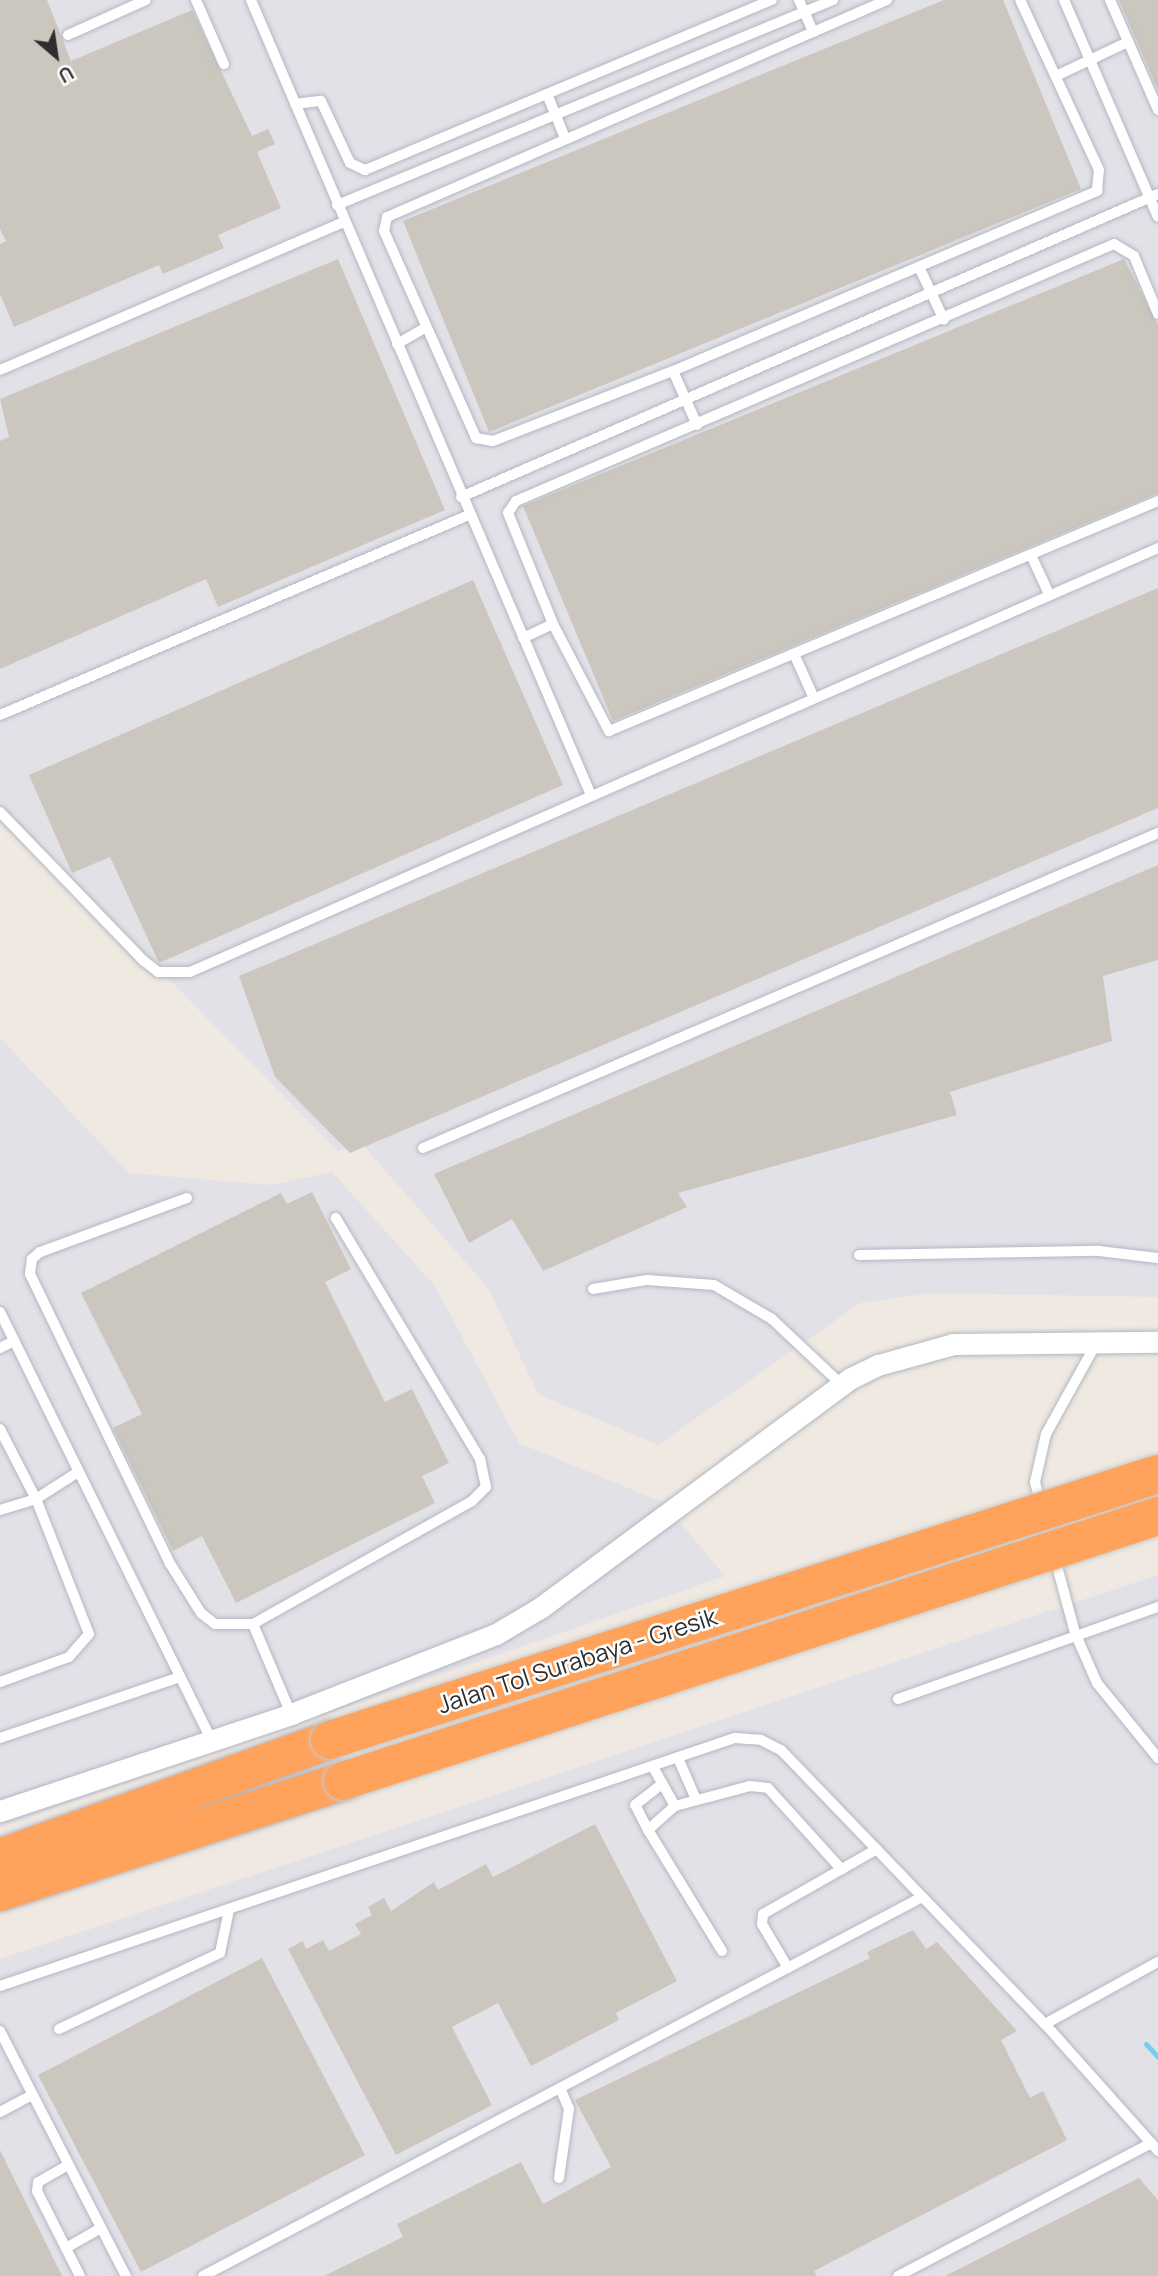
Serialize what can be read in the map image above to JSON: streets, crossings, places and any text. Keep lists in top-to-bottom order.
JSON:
{
  "streets": {
    "highway": ["Jalan Tol Surabaya - Gresik"]
  },
  "north": "bottom right"
}
